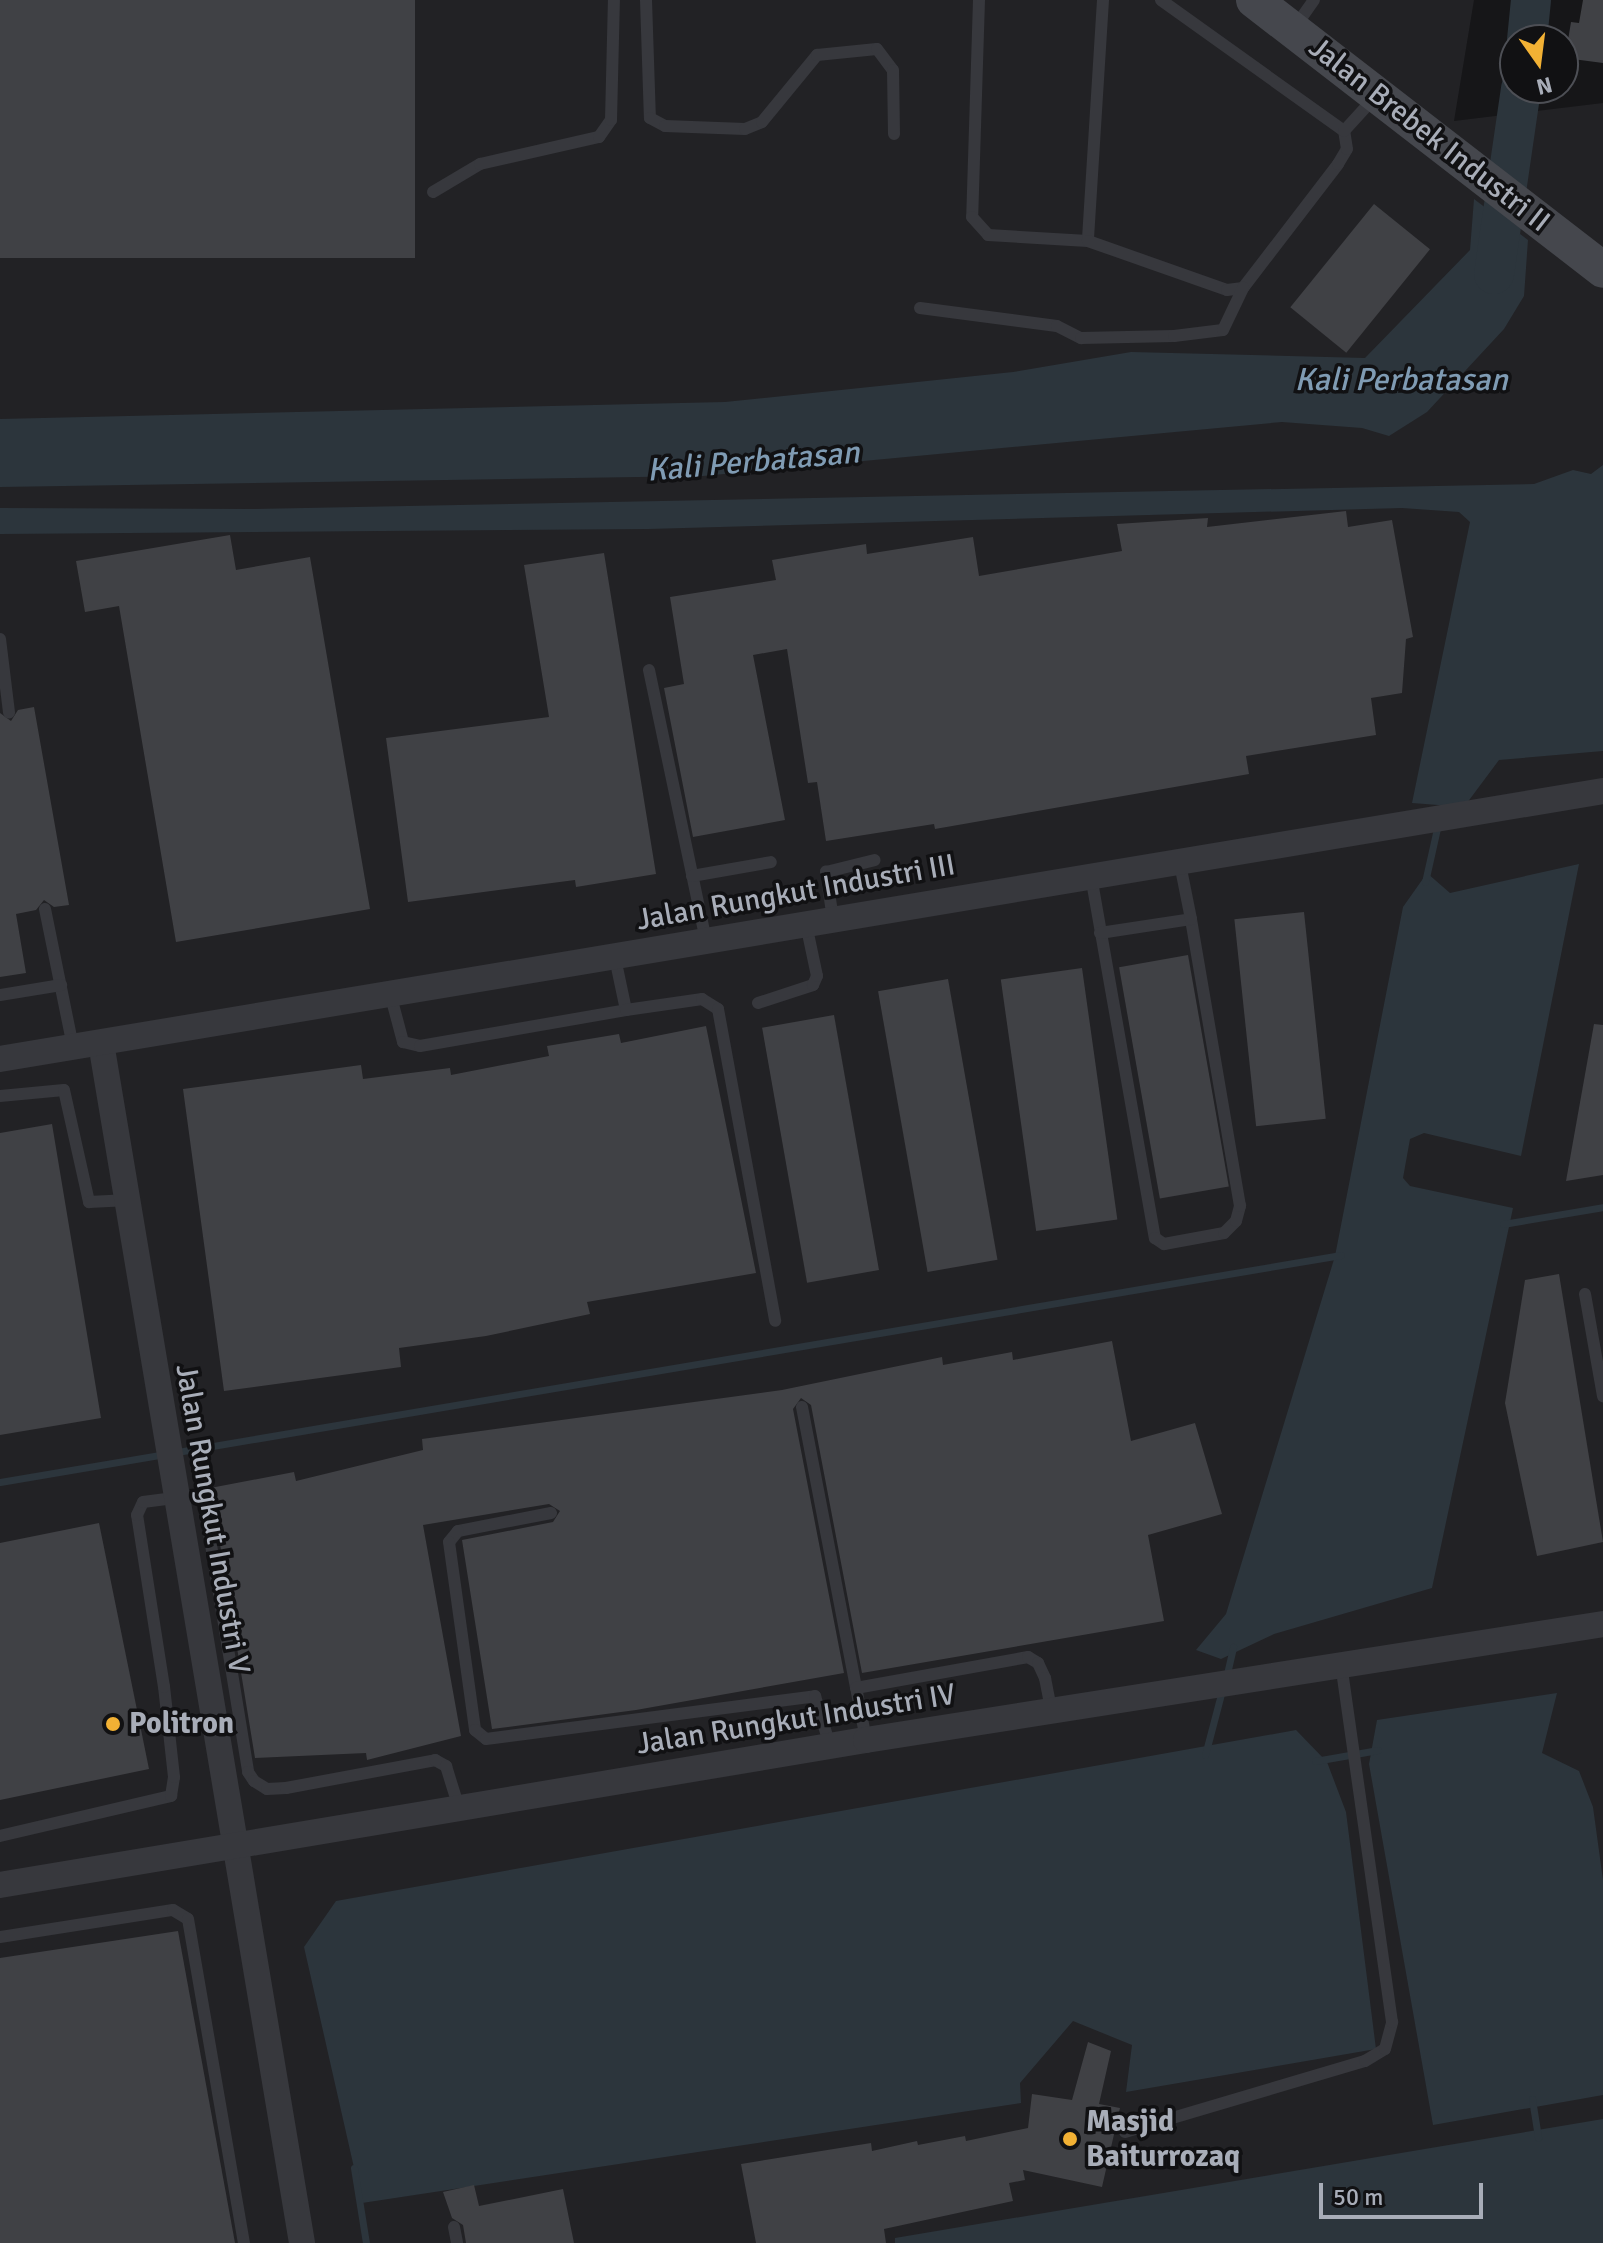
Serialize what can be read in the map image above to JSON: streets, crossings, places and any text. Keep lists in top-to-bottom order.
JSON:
{
  "streets": {
    "street": [
      "Jalan Brebek Industri II",
      "Jalan Rungkut Industri III",
      "Jalan Rungkut Industri V",
      "Jalan Rungkut Industri IV"
    ]
  },
  "crossings": [
    ["Jalan Rungkut Industri III", "Jalan Rungkut Industri V"],
    ["Jalan Rungkut Industri V", "Jalan Rungkut Industri IV"]
  ],
  "water": ["Kali Perbatasan"],
  "places": ["Politron", "Masjid Baiturrozaq"],
  "scale_bar": "50 m",
  "north": "bottom"
}
